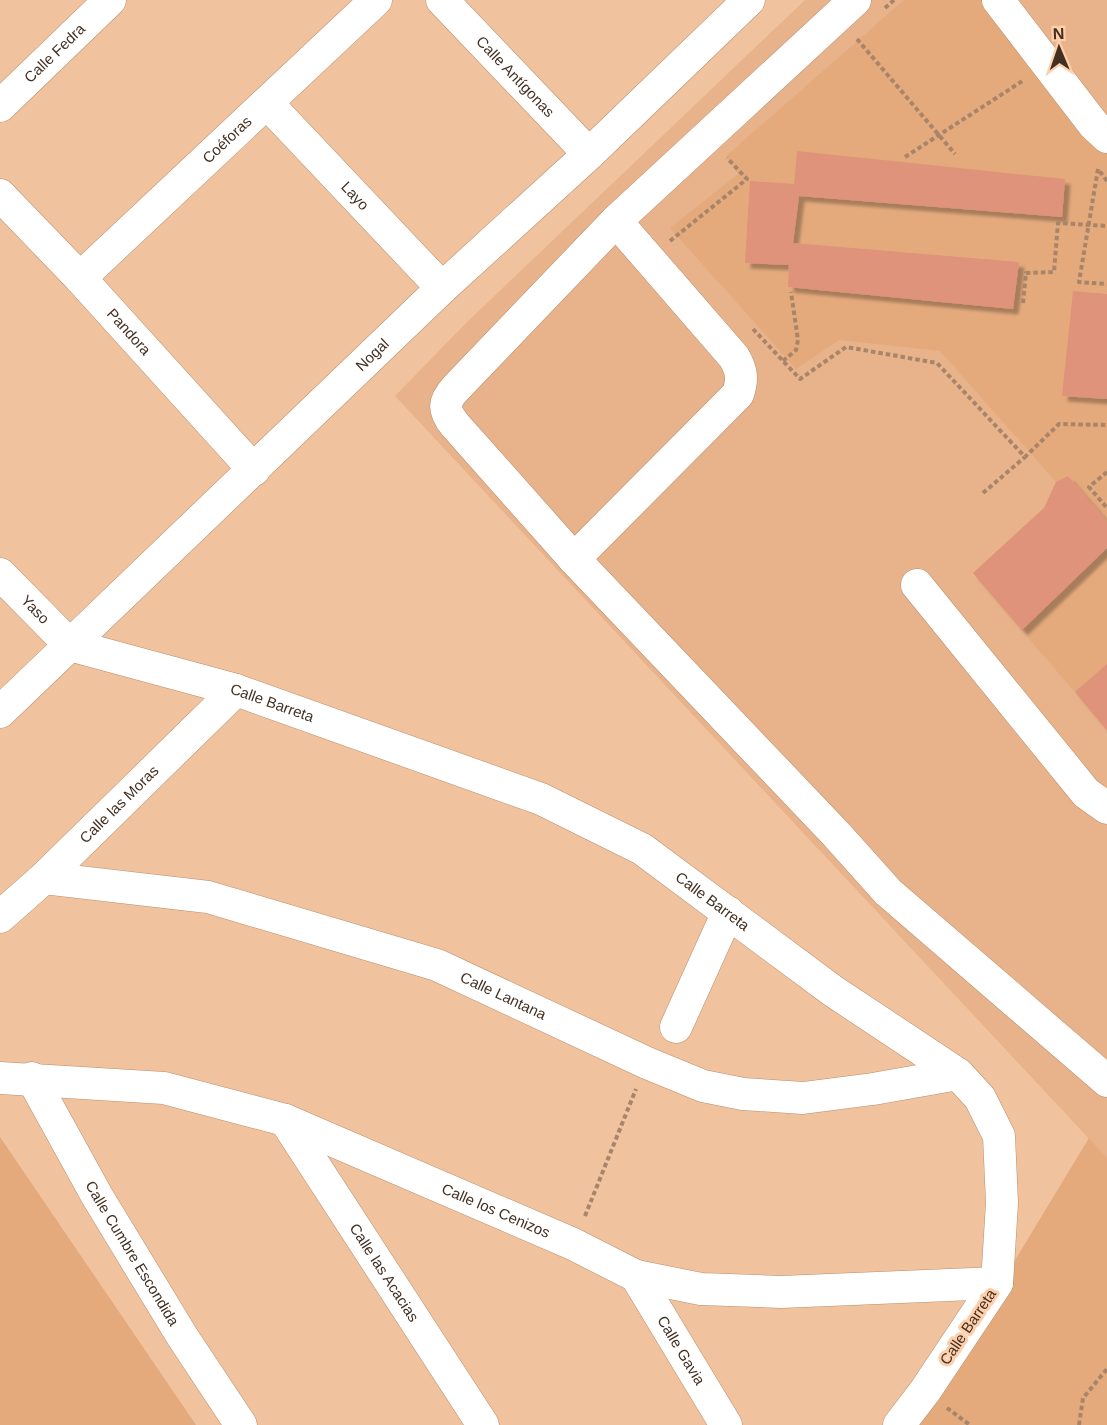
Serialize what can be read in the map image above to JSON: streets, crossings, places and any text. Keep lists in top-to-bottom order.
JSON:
{
  "streets": {
    "street": [
      "Calle Fedra",
      "Calle Antígonas",
      "Coéforas",
      "Layo",
      "Pandora",
      "Nogal",
      "Yaso",
      "Calle Barreta",
      "Calle las Moras",
      "Calle Lantana",
      "Calle los Cenizos",
      "Calle Cumbre Escondida",
      "Calle las Acacias",
      "Calle Gavia"
    ]
  },
  "crossings": [
    ["Calle Antígonas", "Nogal"],
    ["Coéforas", "Layo"],
    ["Coéforas", "Pandora"],
    ["Layo", "Nogal"],
    ["Pandora", "Nogal"],
    ["Nogal", "Yaso"],
    ["Nogal", "Calle Barreta"],
    ["Yaso", "Calle Barreta"],
    ["Calle Barreta", "Calle las Moras"],
    ["Calle Barreta", "Calle Lantana"],
    ["Calle Barreta", "Calle los Cenizos"],
    ["Calle las Moras", "Calle Lantana"],
    ["Calle los Cenizos", "Calle Cumbre Escondida"],
    ["Calle los Cenizos", "Calle las Acacias"],
    ["Calle los Cenizos", "Calle Gavia"]
  ],
  "north": "top"
}
